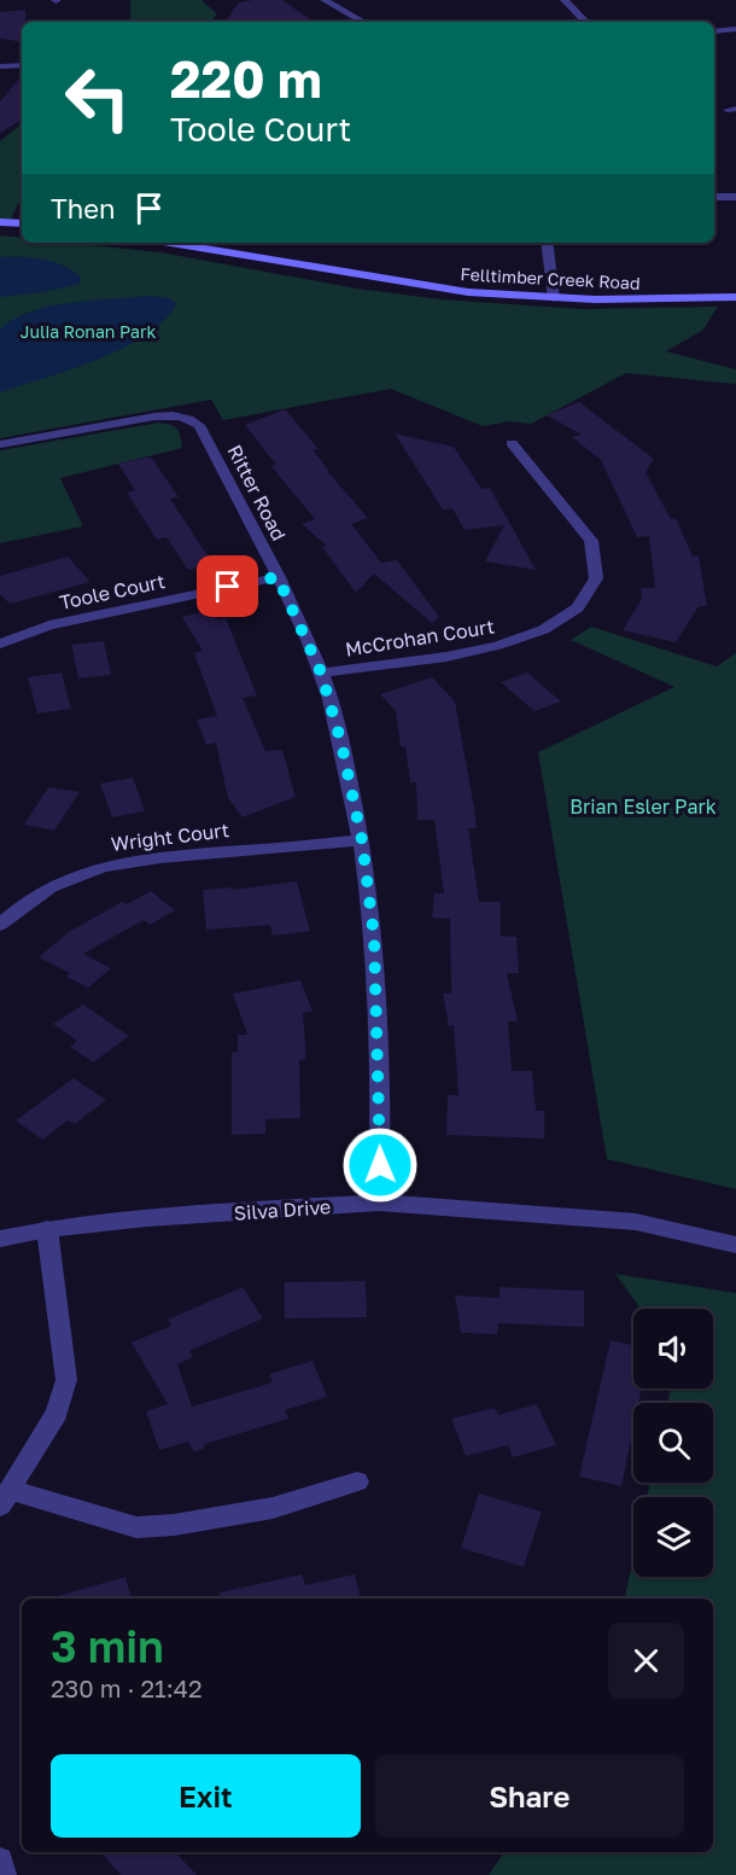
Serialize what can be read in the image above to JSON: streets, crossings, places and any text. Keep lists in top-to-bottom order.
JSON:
{
  "streets": {
    "main road": ["Felltimber Creek Road"],
    "street": [
      "Ritter Road",
      "Toole Court",
      "McCrohan Court",
      "Wright Court",
      "Silva Drive"
    ]
  },
  "crossings": [
    ["Ritter Road", "Toole Court"],
    ["Ritter Road", "McCrohan Court"],
    ["Ritter Road", "Wright Court"],
    ["Ritter Road", "Silva Drive"]
  ],
  "parks": ["Julia Ronan Park", "Brian Esler Park"],
  "page": {
    "turn": ["220 m", "Toole Court"],
    "then": "Then",
    "heading": ["3 min", "230 m · 21:42"],
    "buttons": ["Exit", "Share"]
  }
}
